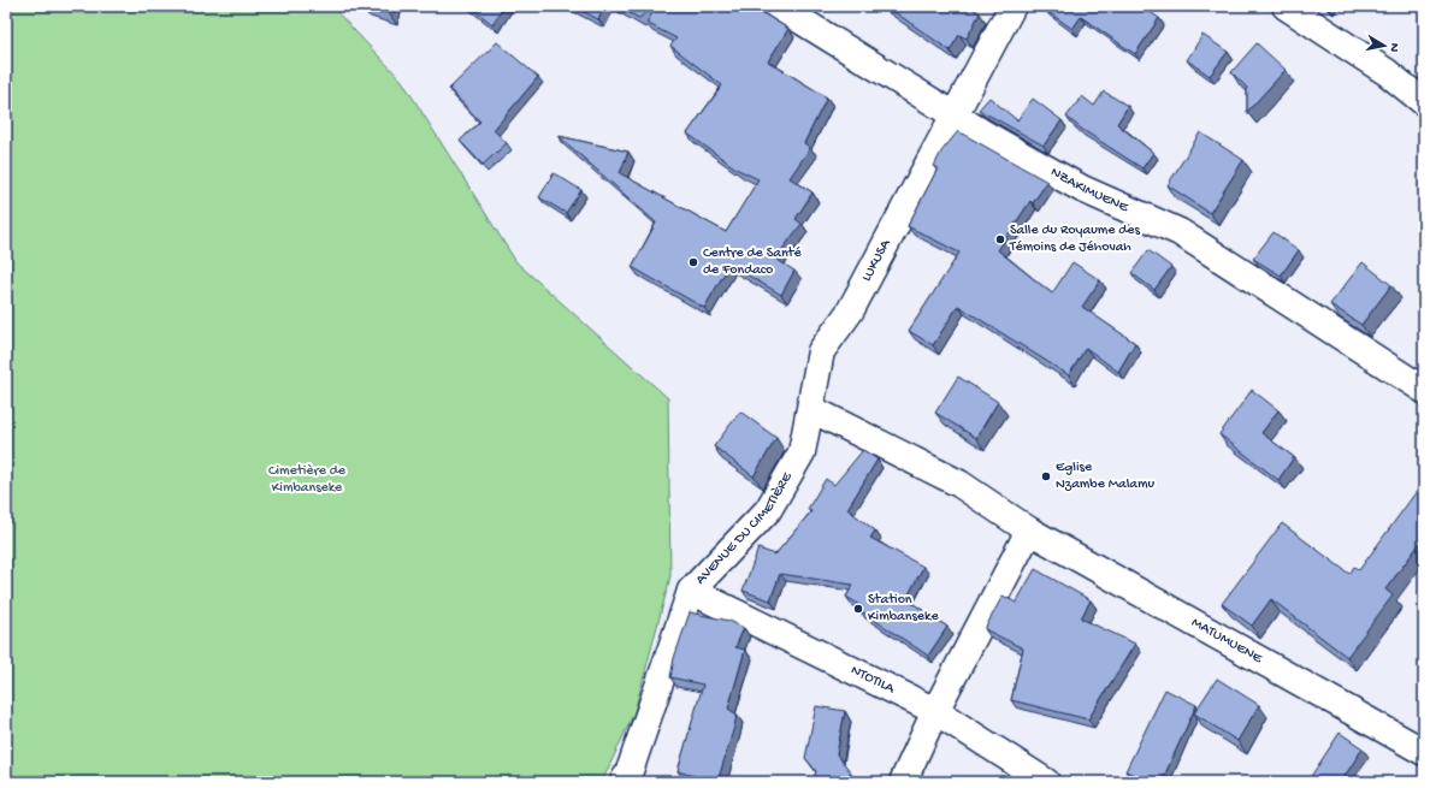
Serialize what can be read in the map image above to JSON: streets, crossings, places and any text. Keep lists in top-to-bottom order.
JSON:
{
  "streets": {
    "street": [
      "NZAKIMUENE",
      "LUKUSA",
      "AVENUE DU CIMETIÈRE",
      "MATUMUENE",
      "NTOTILA"
    ]
  },
  "crossings": [
    ["NZAKIMUENE", "LUKUSA"],
    ["LUKUSA", "AVENUE DU CIMETIÈRE"],
    ["LUKUSA", "MATUMUENE"],
    ["AVENUE DU CIMETIÈRE", "MATUMUENE"],
    ["AVENUE DU CIMETIÈRE", "NTOTILA"]
  ],
  "parks": ["Cimetière de Kimbanseke"],
  "places": [
    "Salle du Royaume des Témoins de Jéhovah",
    "Centre de Santé de Fondaco",
    "Eglise Nzambe Malamu",
    "Station Kimbanseke"
  ],
  "north": "right"
}
